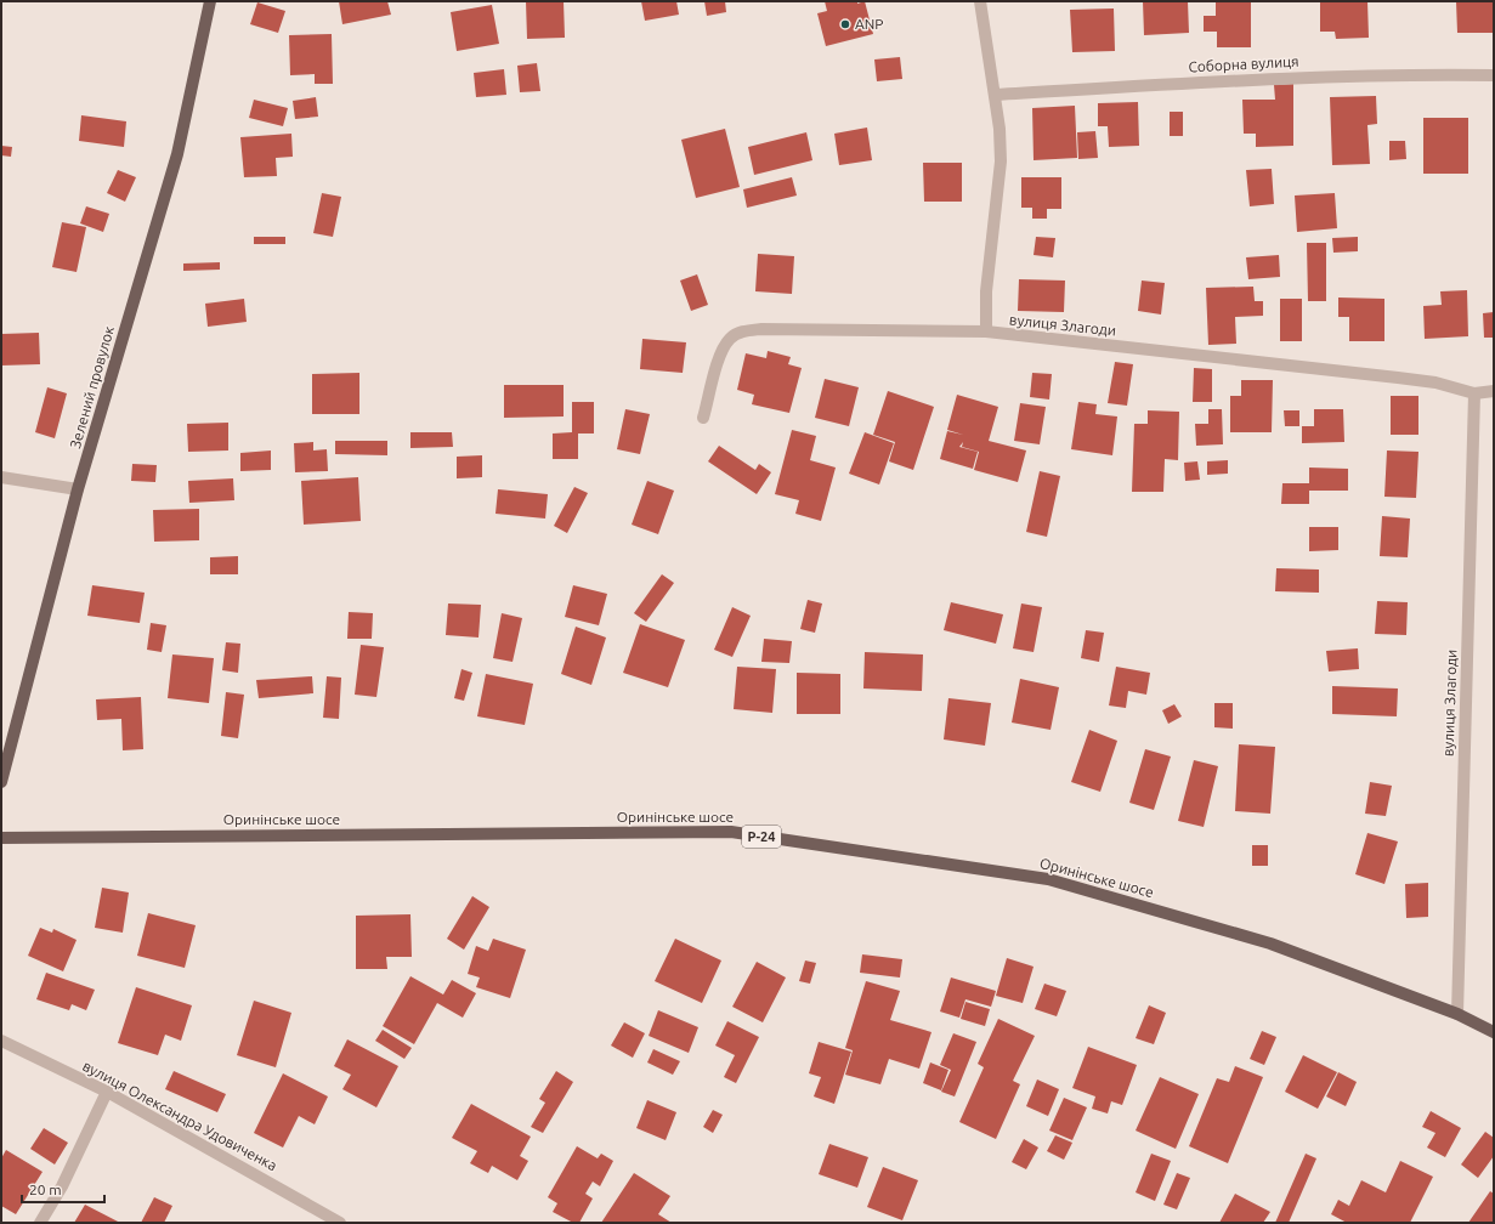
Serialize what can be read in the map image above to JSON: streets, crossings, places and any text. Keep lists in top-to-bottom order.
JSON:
{
  "streets": {
    "main road": ["Зелений провулок", "Оринінське шосе", "Р-24"],
    "street": ["Соборна вулиця", "вулиця Злагоди", "вулиця Олександра Удовиченка"]
  },
  "crossings": [
    ["вулиця Злагоди", "Оринінське шосе"]
  ],
  "places": ["ANP"],
  "scale_bar": "20 m"
}
